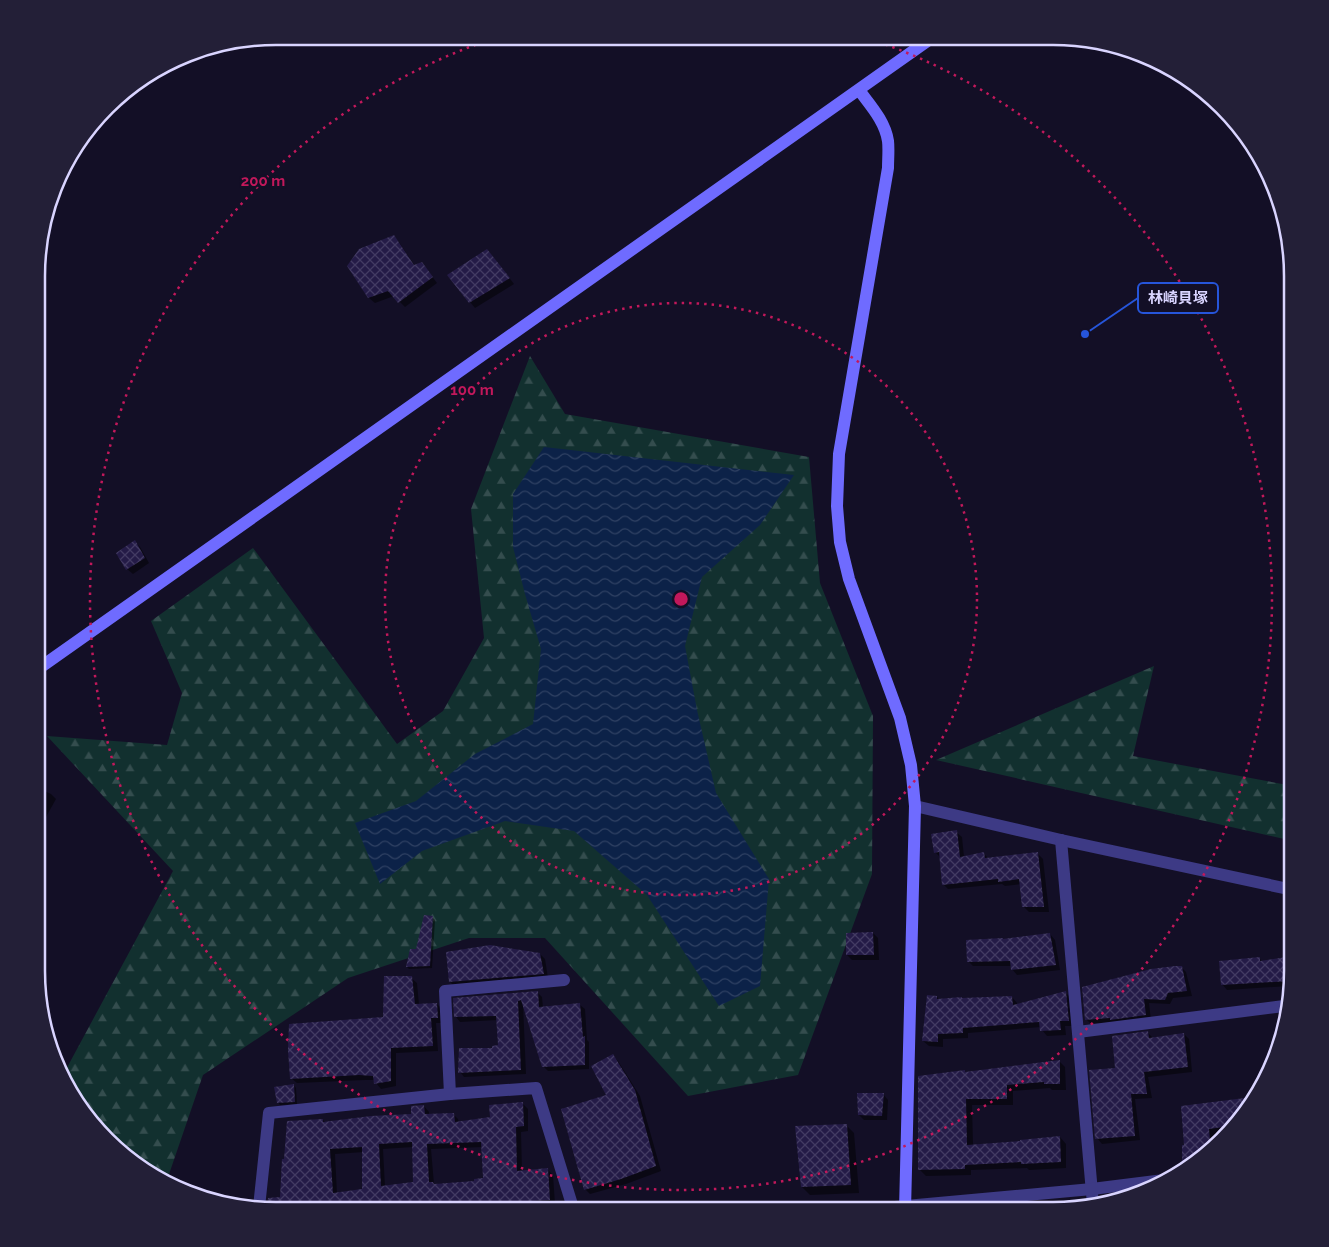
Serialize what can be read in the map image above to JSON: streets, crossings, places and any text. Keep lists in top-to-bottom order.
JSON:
{
  "places": ["林崎貝塚"],
  "rings": ["200 m", "100 m"]
}
